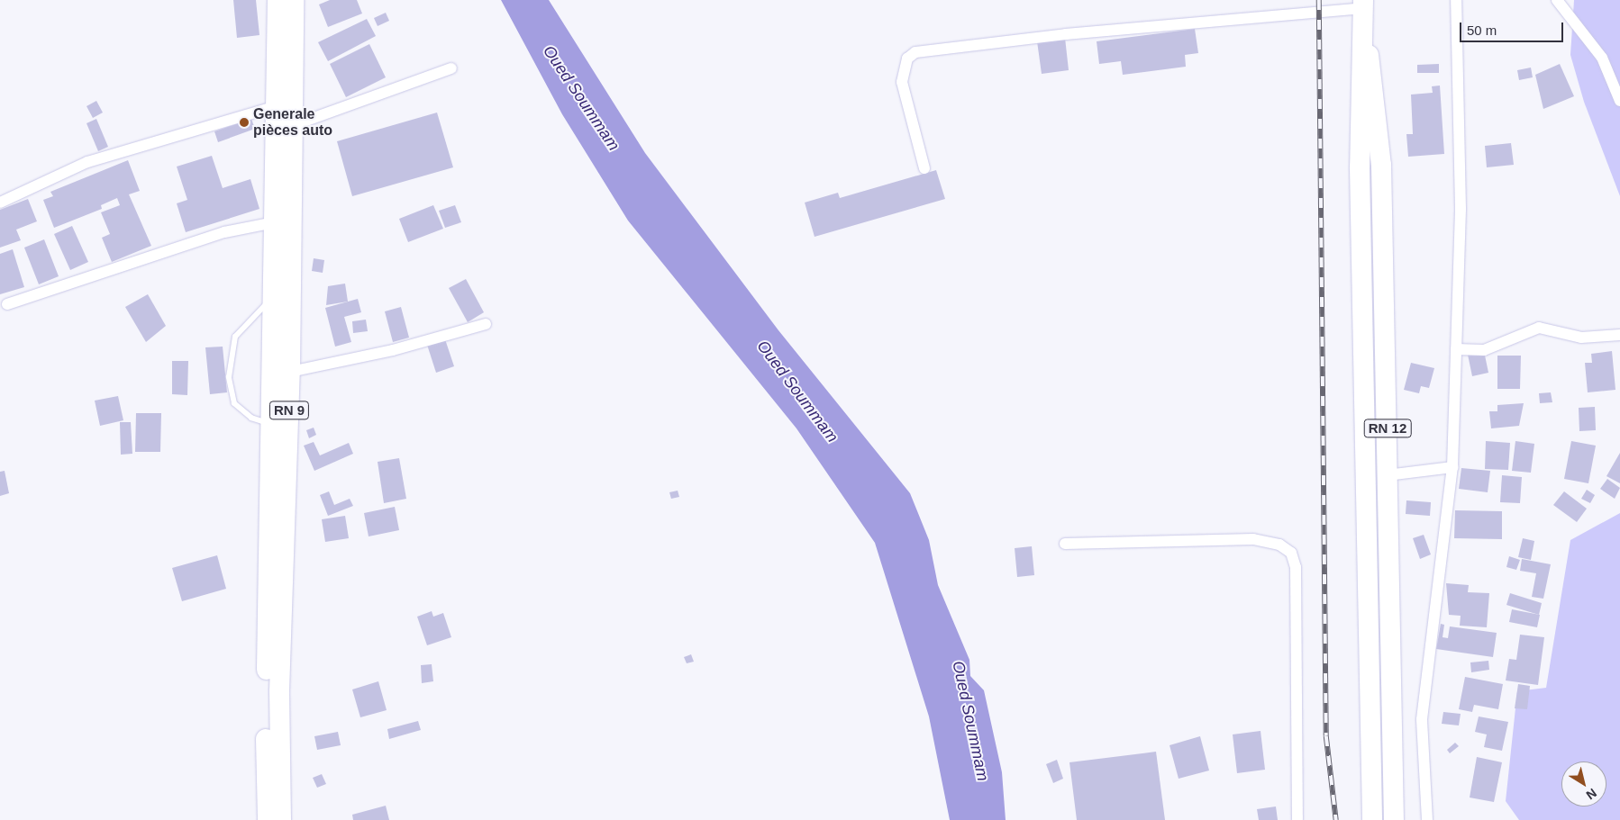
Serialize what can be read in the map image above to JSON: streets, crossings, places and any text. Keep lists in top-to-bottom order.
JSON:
{
  "streets": {
    "highway": ["RN 9", "RN 12"]
  },
  "water": ["Oued Soummam"],
  "places": ["Generale pièces auto"],
  "scale_bar": "50 m",
  "north": "bottom right"
}
